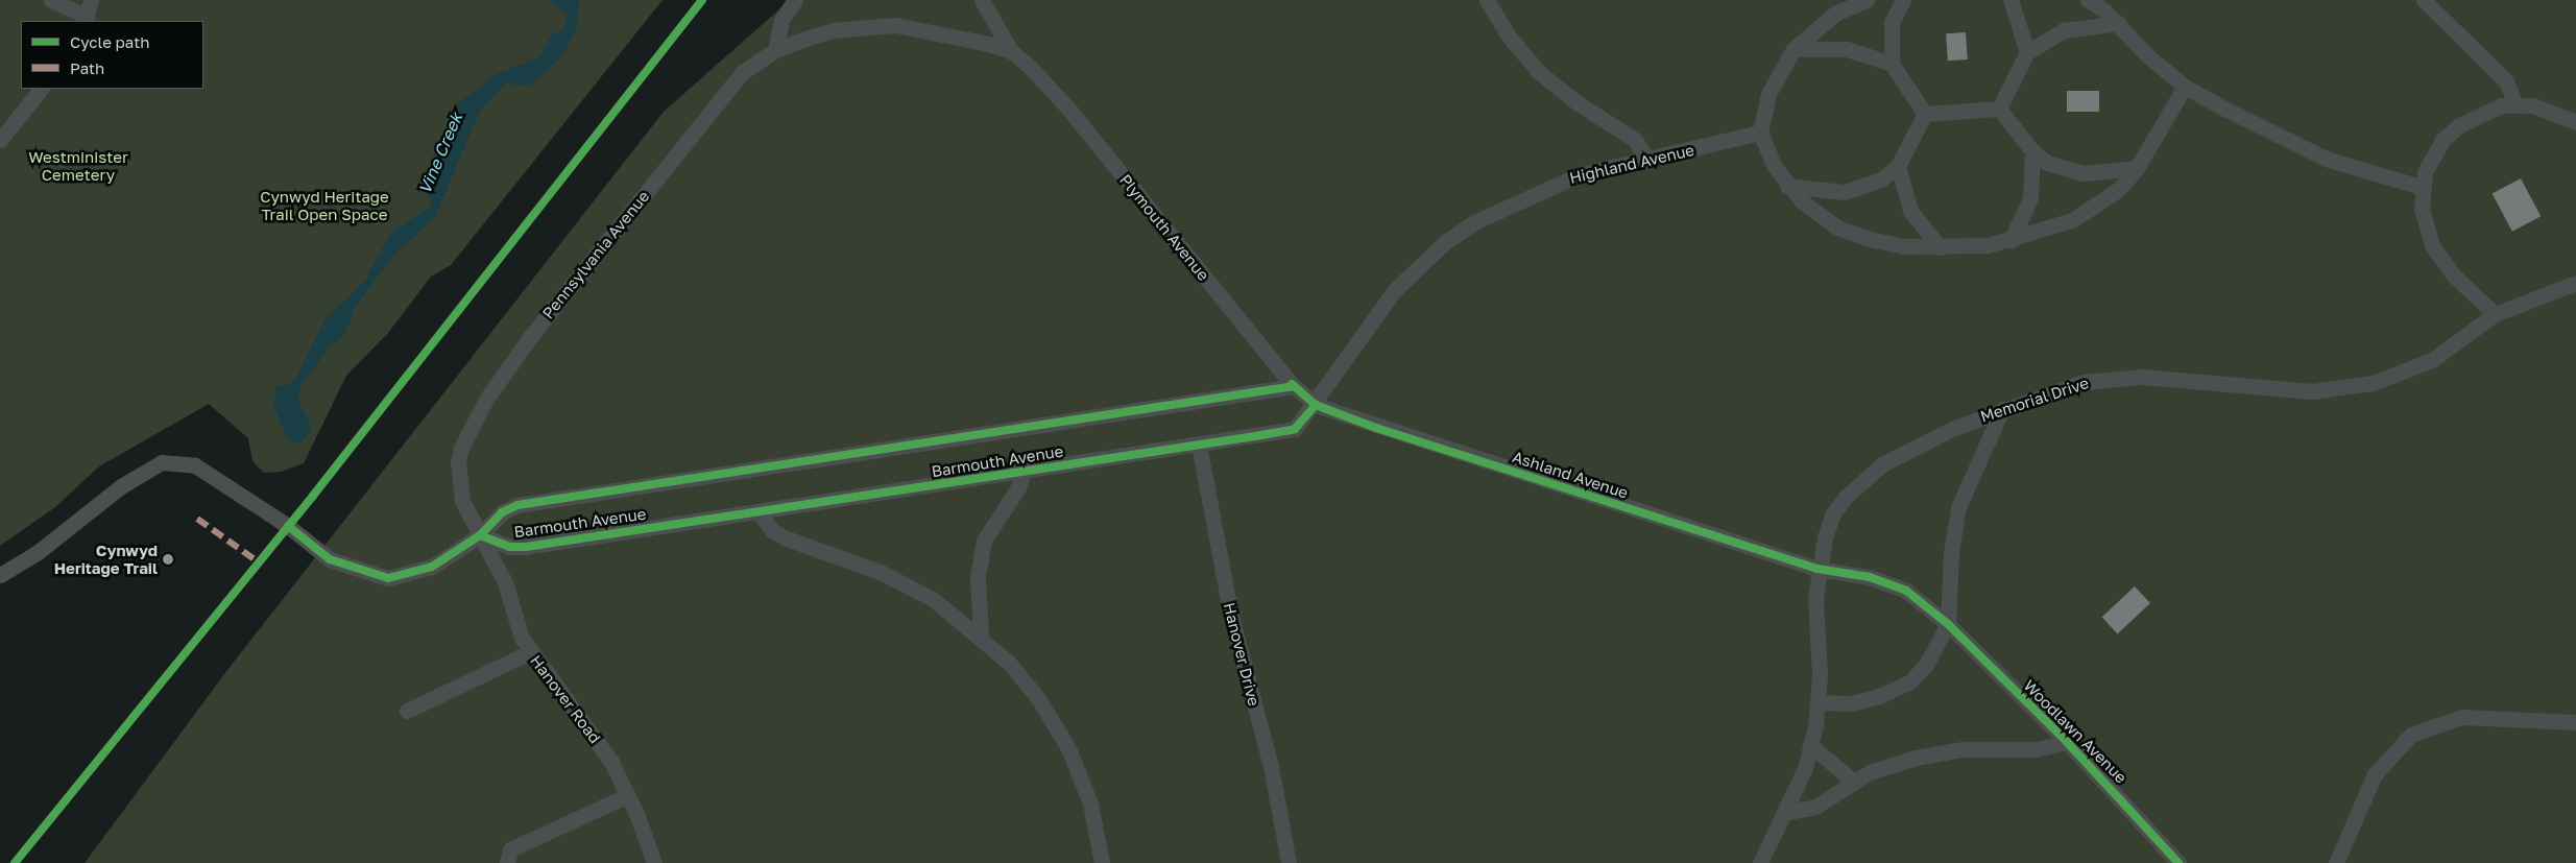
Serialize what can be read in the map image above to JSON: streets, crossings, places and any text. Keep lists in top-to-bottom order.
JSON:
{
  "streets": {
    "lane": [
      "Highland Avenue",
      "Plymouth Avenue",
      "Pennsylvania Avenue",
      "Memorial Drive",
      "Barmouth Avenue",
      "Ashland Avenue",
      "Hanover Drive",
      "Hanover Road",
      "Woodlawn Avenue"
    ]
  },
  "crossings": [
    ["Highland Avenue", "Plymouth Avenue"],
    ["Highland Avenue", "Barmouth Avenue"],
    ["Highland Avenue", "Ashland Avenue"],
    ["Plymouth Avenue", "Pennsylvania Avenue"],
    ["Plymouth Avenue", "Barmouth Avenue"],
    ["Plymouth Avenue", "Ashland Avenue"],
    ["Pennsylvania Avenue", "Barmouth Avenue"],
    ["Pennsylvania Avenue", "Hanover Road"],
    ["Memorial Drive", "Ashland Avenue"],
    ["Barmouth Avenue", "Ashland Avenue"],
    ["Barmouth Avenue", "Hanover Drive"],
    ["Barmouth Avenue", "Hanover Road"],
    ["Ashland Avenue", "Woodlawn Avenue"]
  ],
  "water": ["Vine Creek"],
  "parks": ["Westminister Cemetery", "Cynwyd Heritage Trail Open Space"],
  "places": ["Cynwyd Heritage Trail"],
  "legend": ["Cycle path", "Path"]
}
